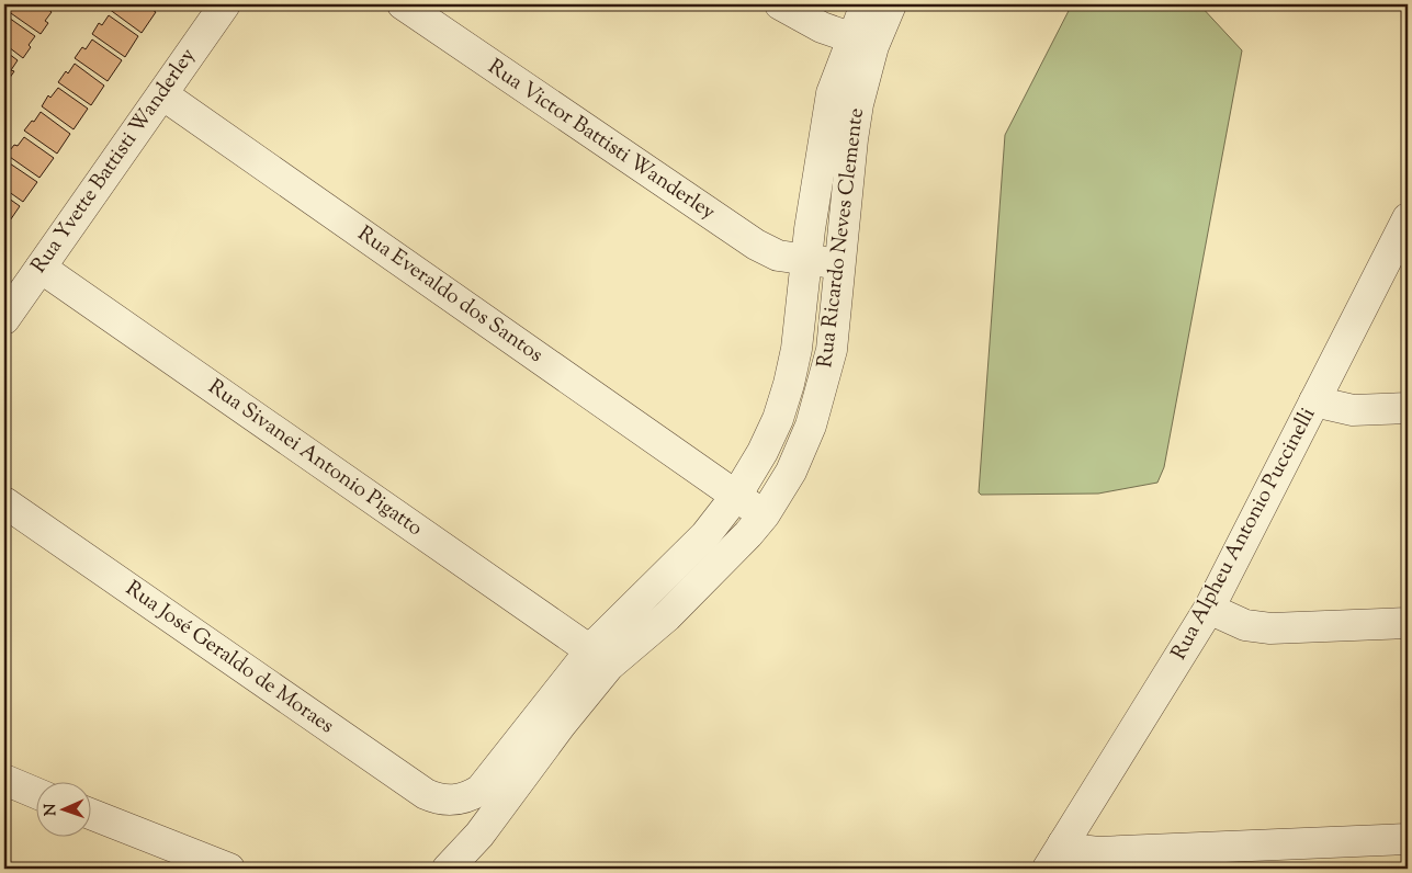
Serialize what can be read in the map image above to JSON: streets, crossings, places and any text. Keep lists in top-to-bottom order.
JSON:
{
  "streets": {
    "street": [
      "Rua Victor Battisti Wanderley",
      "Rua Yvette Battisti Wanderley",
      "Rua Ricardo Neves Clemente",
      "Rua Everaldo dos Santos",
      "Rua Sivanei Antonio Pigatto",
      "Rua Alpheu Antonio Puccinelli",
      "Rua José Geraldo de Moraes"
    ]
  },
  "crossings": [
    ["Rua Victor Battisti Wanderley", "Rua Ricardo Neves Clemente"],
    ["Rua Yvette Battisti Wanderley", "Rua Everaldo dos Santos"],
    ["Rua Yvette Battisti Wanderley", "Rua Sivanei Antonio Pigatto"],
    ["Rua Ricardo Neves Clemente", "Rua Everaldo dos Santos"],
    ["Rua Ricardo Neves Clemente", "Rua Sivanei Antonio Pigatto"],
    ["Rua Ricardo Neves Clemente", "Rua José Geraldo de Moraes"]
  ],
  "north": "left"
}
